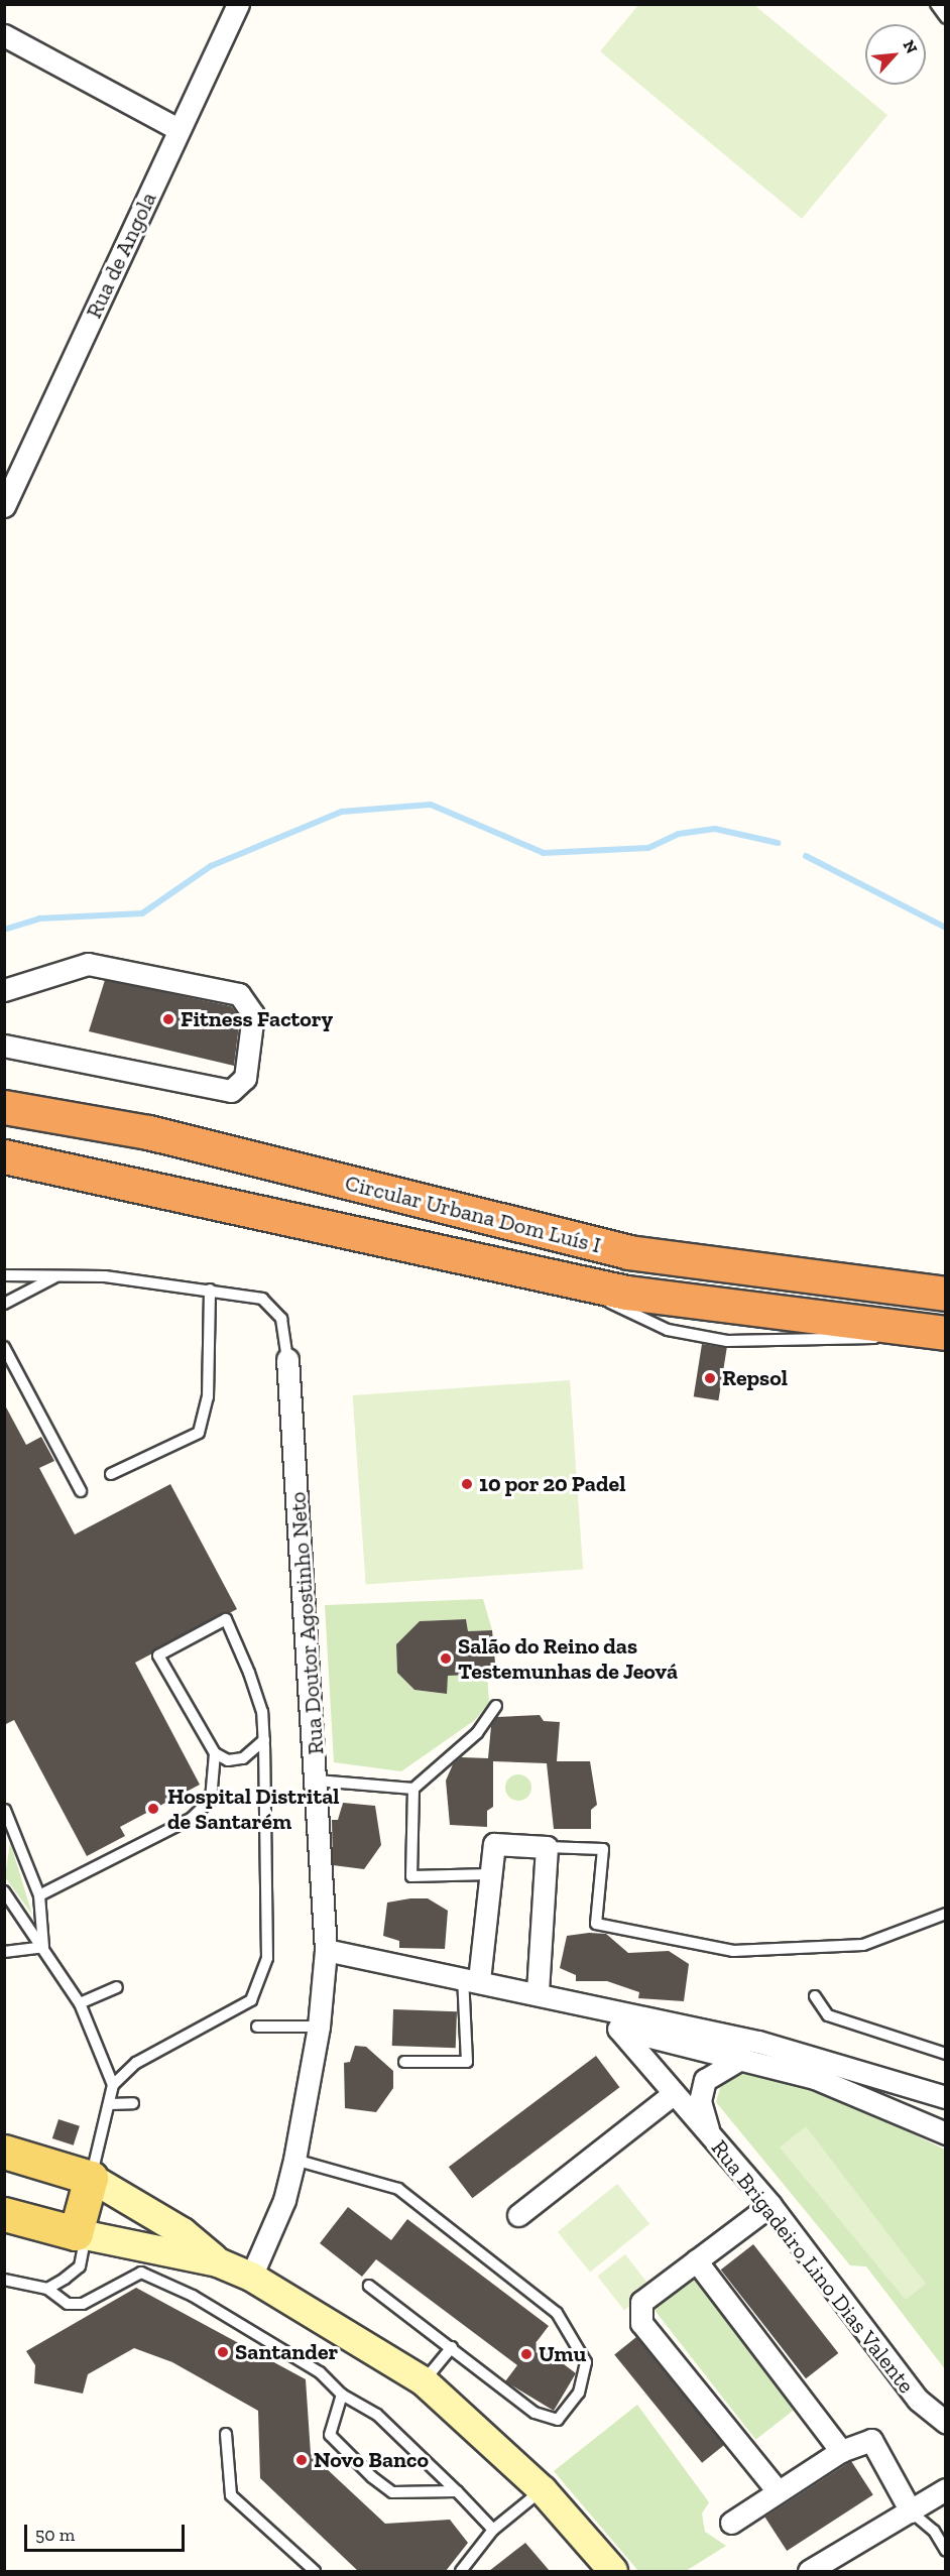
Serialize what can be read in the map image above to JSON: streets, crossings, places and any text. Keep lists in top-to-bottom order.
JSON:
{
  "streets": {
    "highway": ["Circular Urbana Dom Luís I"],
    "street": ["Rua de Angola", "Rua Doutor Agostinho Neto", "Rua Brigadeiro Lino Dias Valente"]
  },
  "crossings": [
    ["Rua Doutor Agostinho Neto", "Rua Brigadeiro Lino Dias Valente"]
  ],
  "places": [
    "Fitness Factory",
    "Repsol",
    "10 por 20 Padel",
    "Salão do Reino das Testemunhas de Jeová",
    "Hospital Distrital de Santarém",
    "Santander",
    "Umu",
    "Novo Banco"
  ],
  "scale_bar": "50 m",
  "north": "top right"
}
